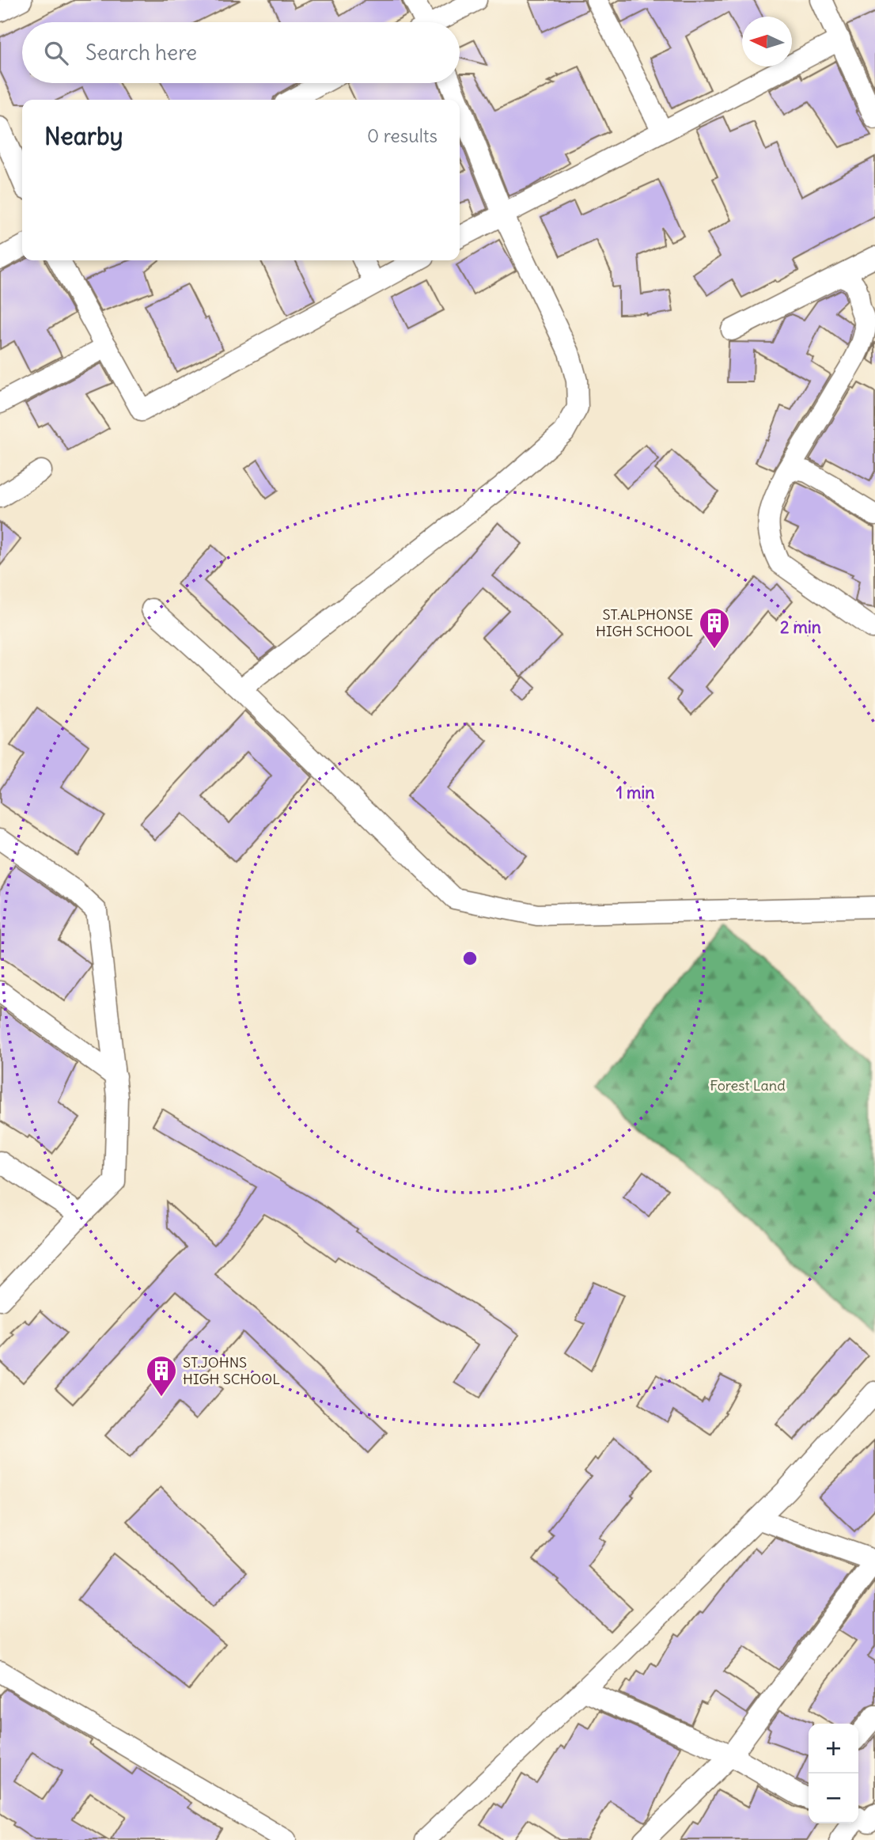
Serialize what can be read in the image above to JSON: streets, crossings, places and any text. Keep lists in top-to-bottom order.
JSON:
{
  "parks": ["Forest Land"],
  "places": {
    "building": ["ST.ALPHONSE HIGH SCHOOL", "ST.JOHNS HIGH SCHOOL"]
  },
  "north": "left",
  "page": {
    "search": "Search here",
    "heading": ["Nearby", "0 results"],
    "map_buttons": ["+", "−"]
  },
  "rings": ["2 min", "1 min"]
}
